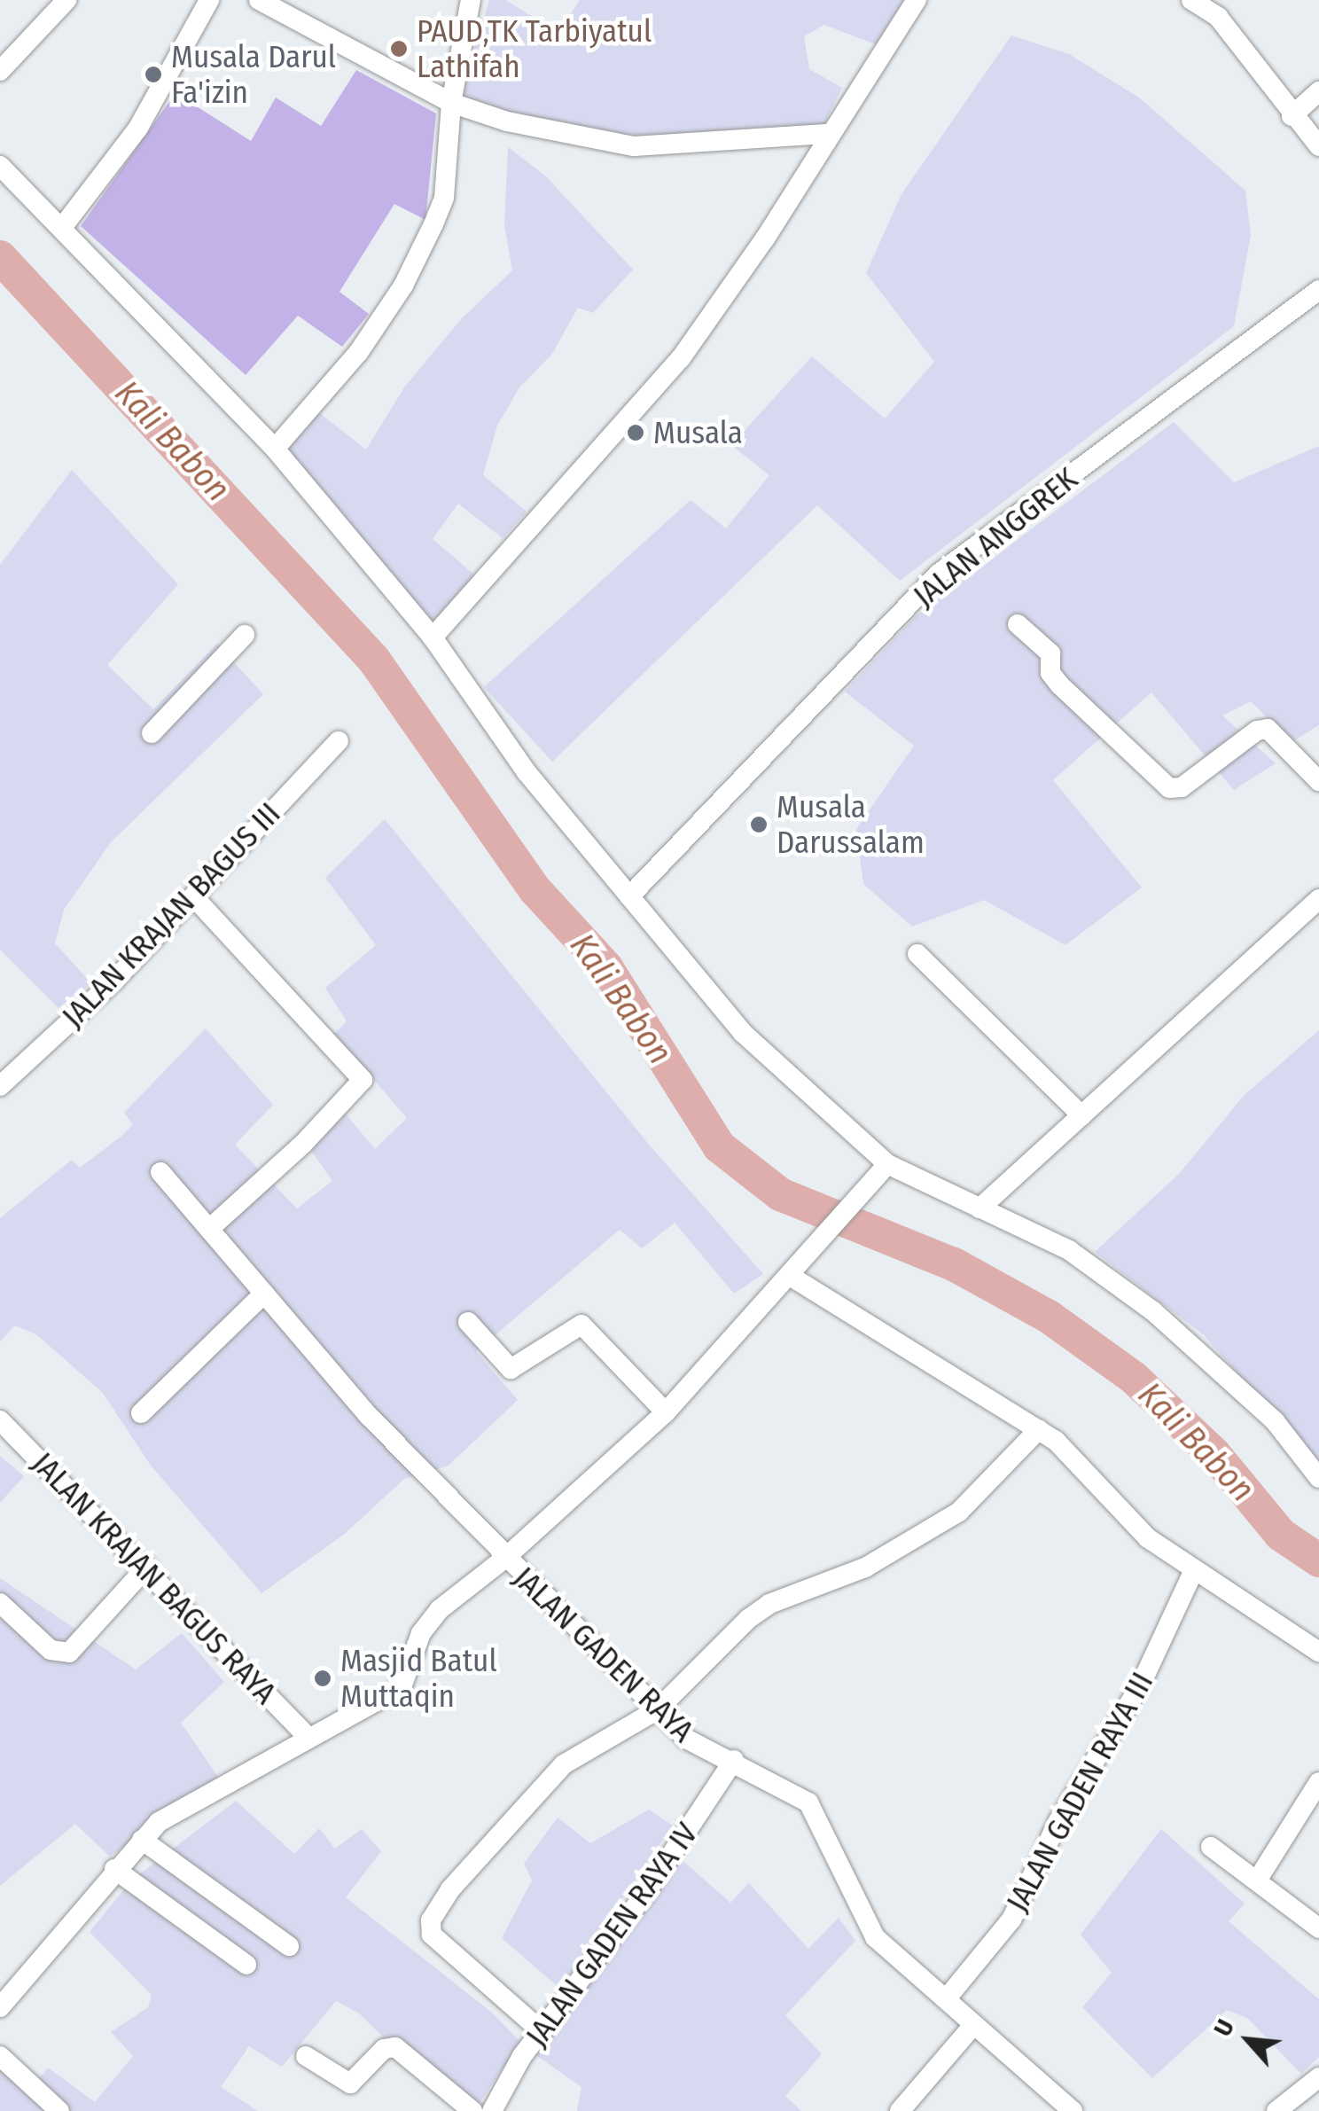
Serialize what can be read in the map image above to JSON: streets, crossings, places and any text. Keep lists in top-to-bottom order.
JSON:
{
  "streets": {
    "street": [
      "JALAN ANGGREK",
      "JALAN KRAJAN BAGUS III",
      "JALAN KRAJAN BAGUS RAYA",
      "JALAN GADEN RAYA",
      "JALAN GADEN RAYA III",
      "JALAN GADEN RAYA IV"
    ]
  },
  "crossings": [
    ["JALAN GADEN RAYA", "JALAN GADEN RAYA III"],
    ["JALAN GADEN RAYA", "JALAN GADEN RAYA IV"]
  ],
  "water": ["Kali Babon"],
  "places": [
    "PAUD,TK Tarbiyatul Lathifah",
    "Musala Darul Fa'izin",
    "Musala",
    "Musala Darussalam",
    "Masjid Batul Muttaqin"
  ],
  "north": "top left"
}
